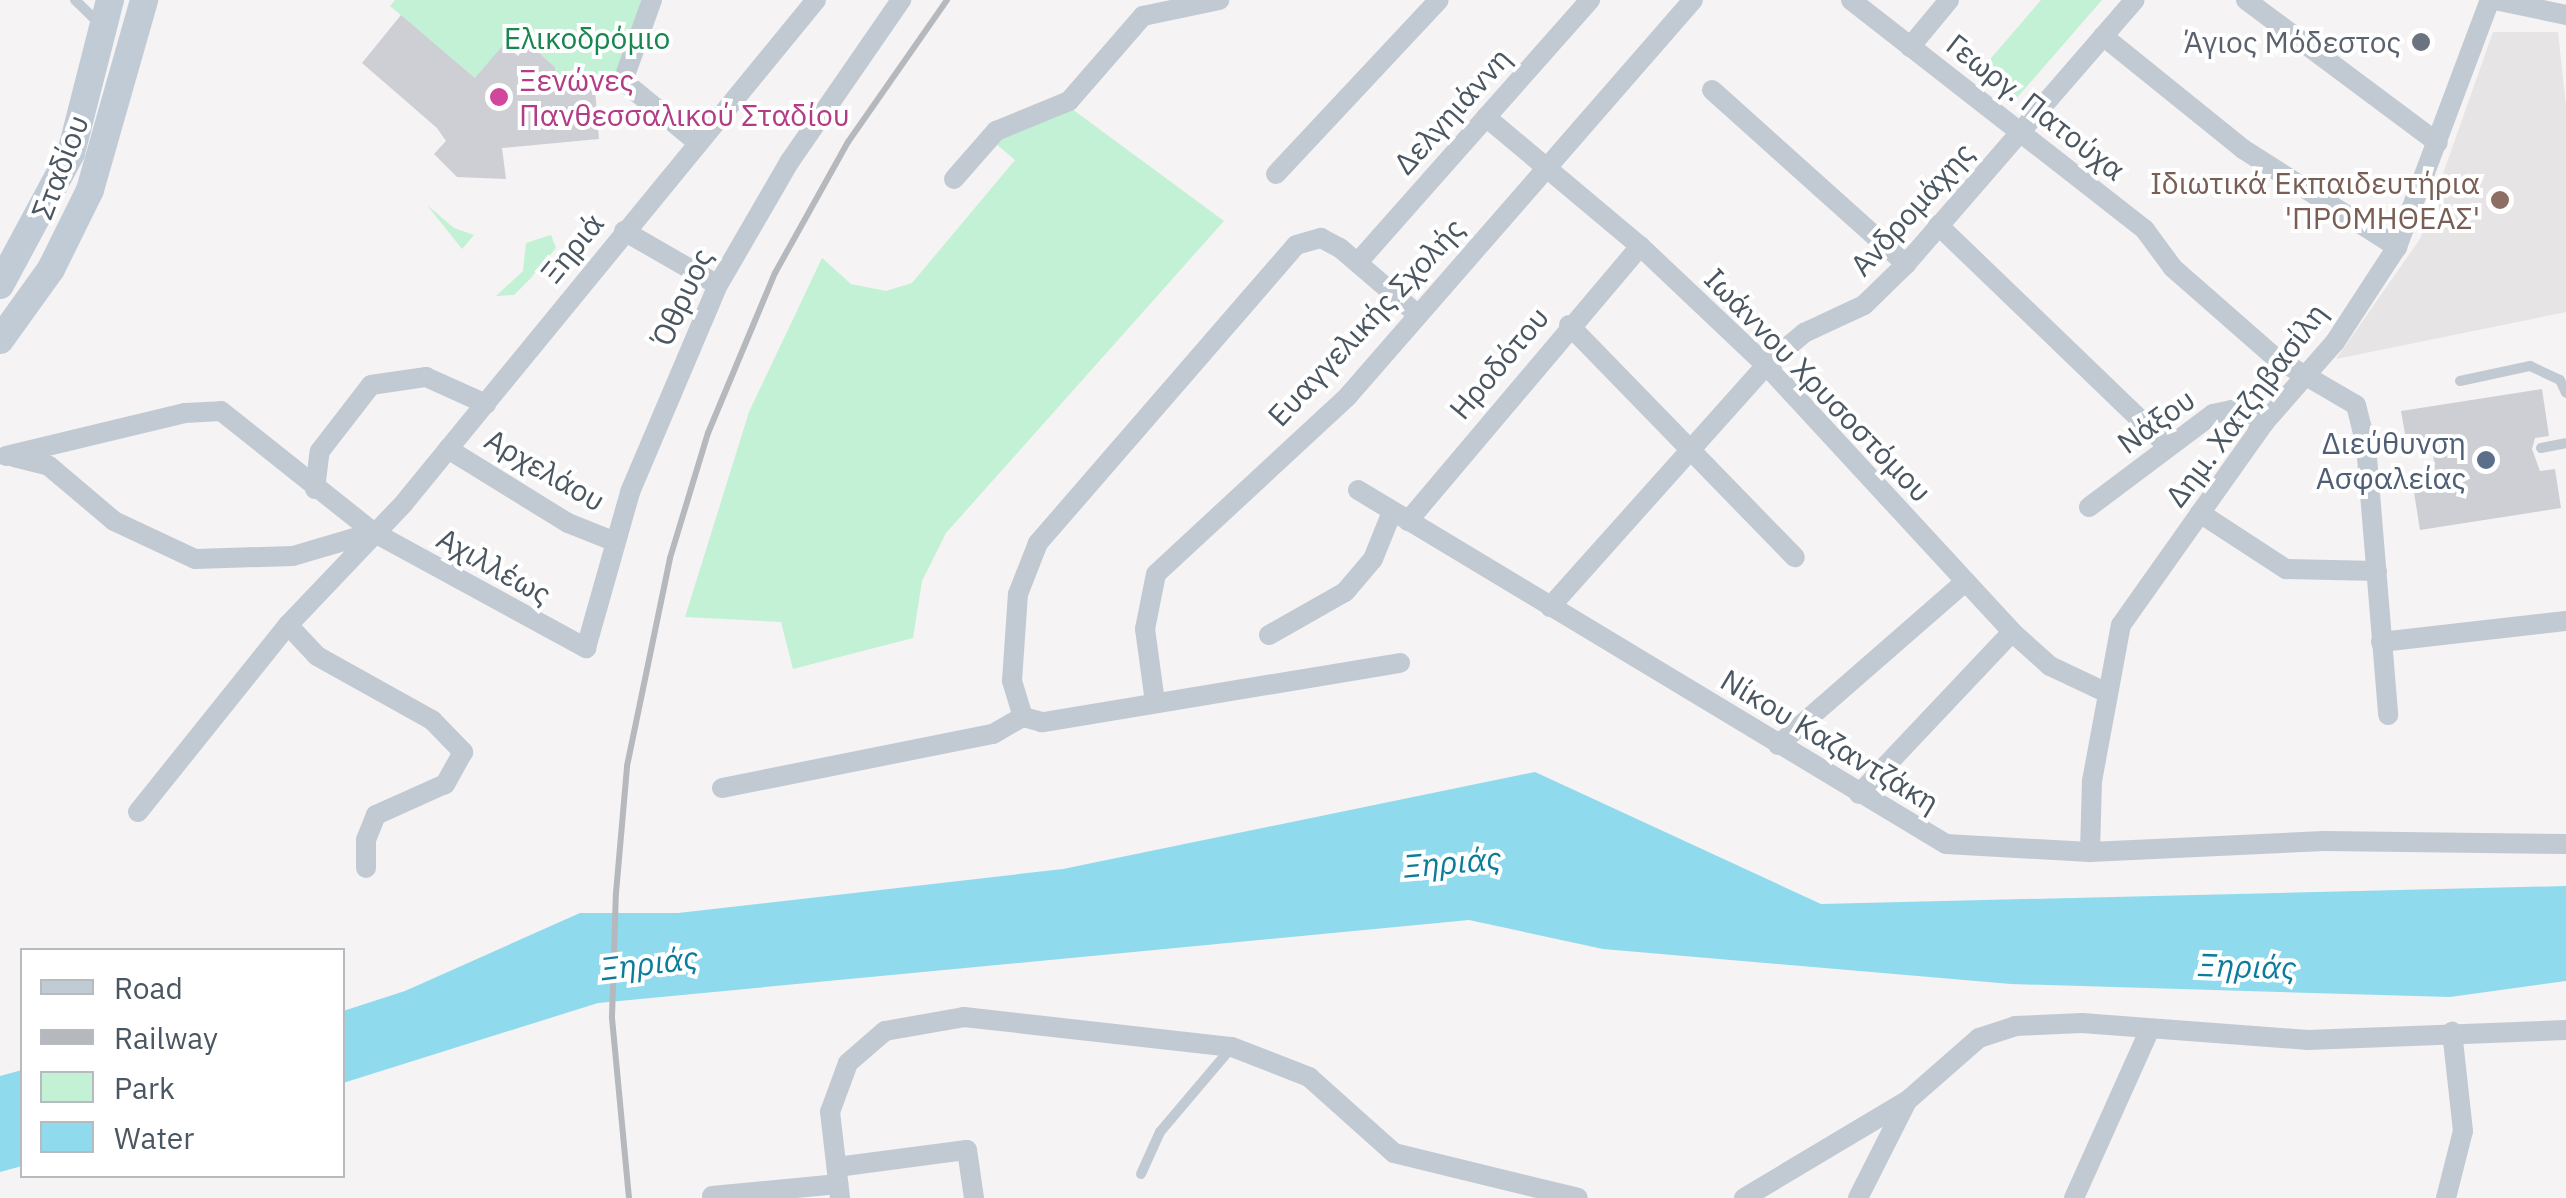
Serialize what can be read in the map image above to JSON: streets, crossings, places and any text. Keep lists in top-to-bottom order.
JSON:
{
  "streets": {
    "main road": ["Σταδίου"],
    "street": [
      "Γεωργ. Πατούχα",
      "Δελγηιάννη",
      "Ανδρομάχης",
      "Ξηριά",
      "Όθρυος",
      "Ευαγγελικής Σχολής",
      "Ηροδότου",
      "Ιωάννου Χρυσοστόμου",
      "Δημ. Χατζηβασίλη",
      "Νάξου",
      "Αρχελάου",
      "Αχιλλέως",
      "Νίκου Καζαντζάκη"
    ]
  },
  "crossings": [
    ["Γεωργ. Πατούχα", "Ανδρομάχης"],
    ["Γεωργ. Πατούχα", "Δημ. Χατζηβασίλη"],
    ["Δελγηιάννη", "Ιωάννου Χρυσοστόμου"],
    ["Ανδρομάχης", "Ιωάννου Χρυσοστόμου"],
    ["Ανδρομάχης", "Νίκου Καζαντζάκη"],
    ["Ξηριά", "Αρχελάου"],
    ["Ξηριά", "Αχιλλέως"],
    ["Όθρυος", "Αρχελάου"],
    ["Όθρυος", "Αχιλλέως"],
    ["Ευαγγελικής Σχολής", "Ιωάννου Χρυσοστόμου"],
    ["Ηροδότου", "Ιωάννου Χρυσοστόμου"],
    ["Ηροδότου", "Νίκου Καζαντζάκη"],
    ["Ιωάννου Χρυσοστόμου", "Δημ. Χατζηβασίλη"],
    ["Δημ. Χατζηβασίλη", "Νάξου"],
    ["Δημ. Χατζηβασίλη", "Νίκου Καζαντζάκη"]
  ],
  "water": ["Ξηριάς"],
  "parks": ["Ελικοδρόμιο"],
  "places": [
    "Άγιος Μόδεστος",
    "Ξενώνες Πανθεσσαλικού Σταδίου",
    "Ιδιωτικά Εκπαιδευτήρια 'ΠΡΟΜΗΘΕΑΣ'",
    "Διεύθυνση Ασφαλείας"
  ],
  "legend": [
    "Road",
    "Railway",
    "Park",
    "Water"
  ]
}
